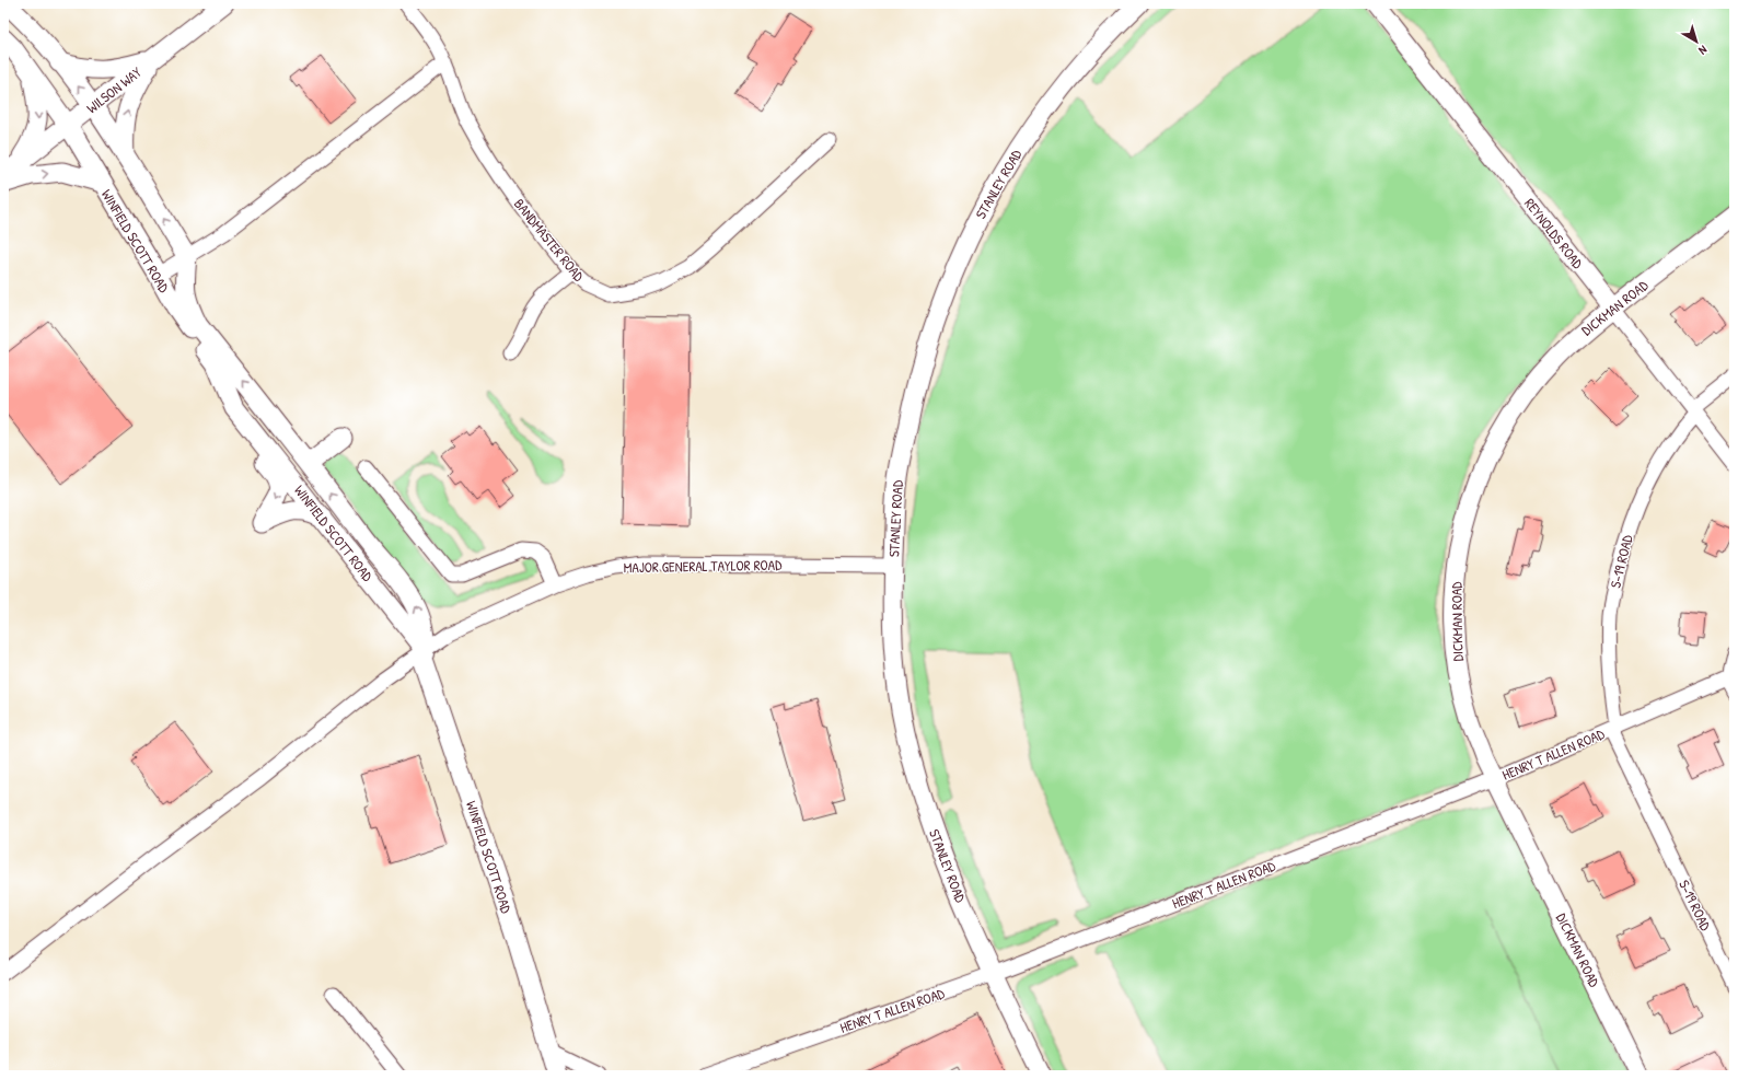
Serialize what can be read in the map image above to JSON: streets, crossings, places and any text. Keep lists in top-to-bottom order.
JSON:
{
  "streets": {
    "street": [
      "WILSON WAY",
      "STANLEY ROAD",
      "REYNOLDS ROAD",
      "BANDMASTER ROAD",
      "WINFIELD SCOTT ROAD",
      "DICKMAN ROAD",
      "S-19 ROAD",
      "MAJOR GENERAL TAYLOR ROAD",
      "HENRY T ALLEN ROAD"
    ]
  },
  "crossings": [
    ["WILSON WAY", "WINFIELD SCOTT ROAD"],
    ["STANLEY ROAD", "MAJOR GENERAL TAYLOR ROAD"],
    ["STANLEY ROAD", "HENRY T ALLEN ROAD"],
    ["REYNOLDS ROAD", "DICKMAN ROAD"],
    ["REYNOLDS ROAD", "S-19 ROAD"],
    ["WINFIELD SCOTT ROAD", "MAJOR GENERAL TAYLOR ROAD"],
    ["DICKMAN ROAD", "HENRY T ALLEN ROAD"],
    ["S-19 ROAD", "HENRY T ALLEN ROAD"]
  ],
  "north": "bottom right"
}
